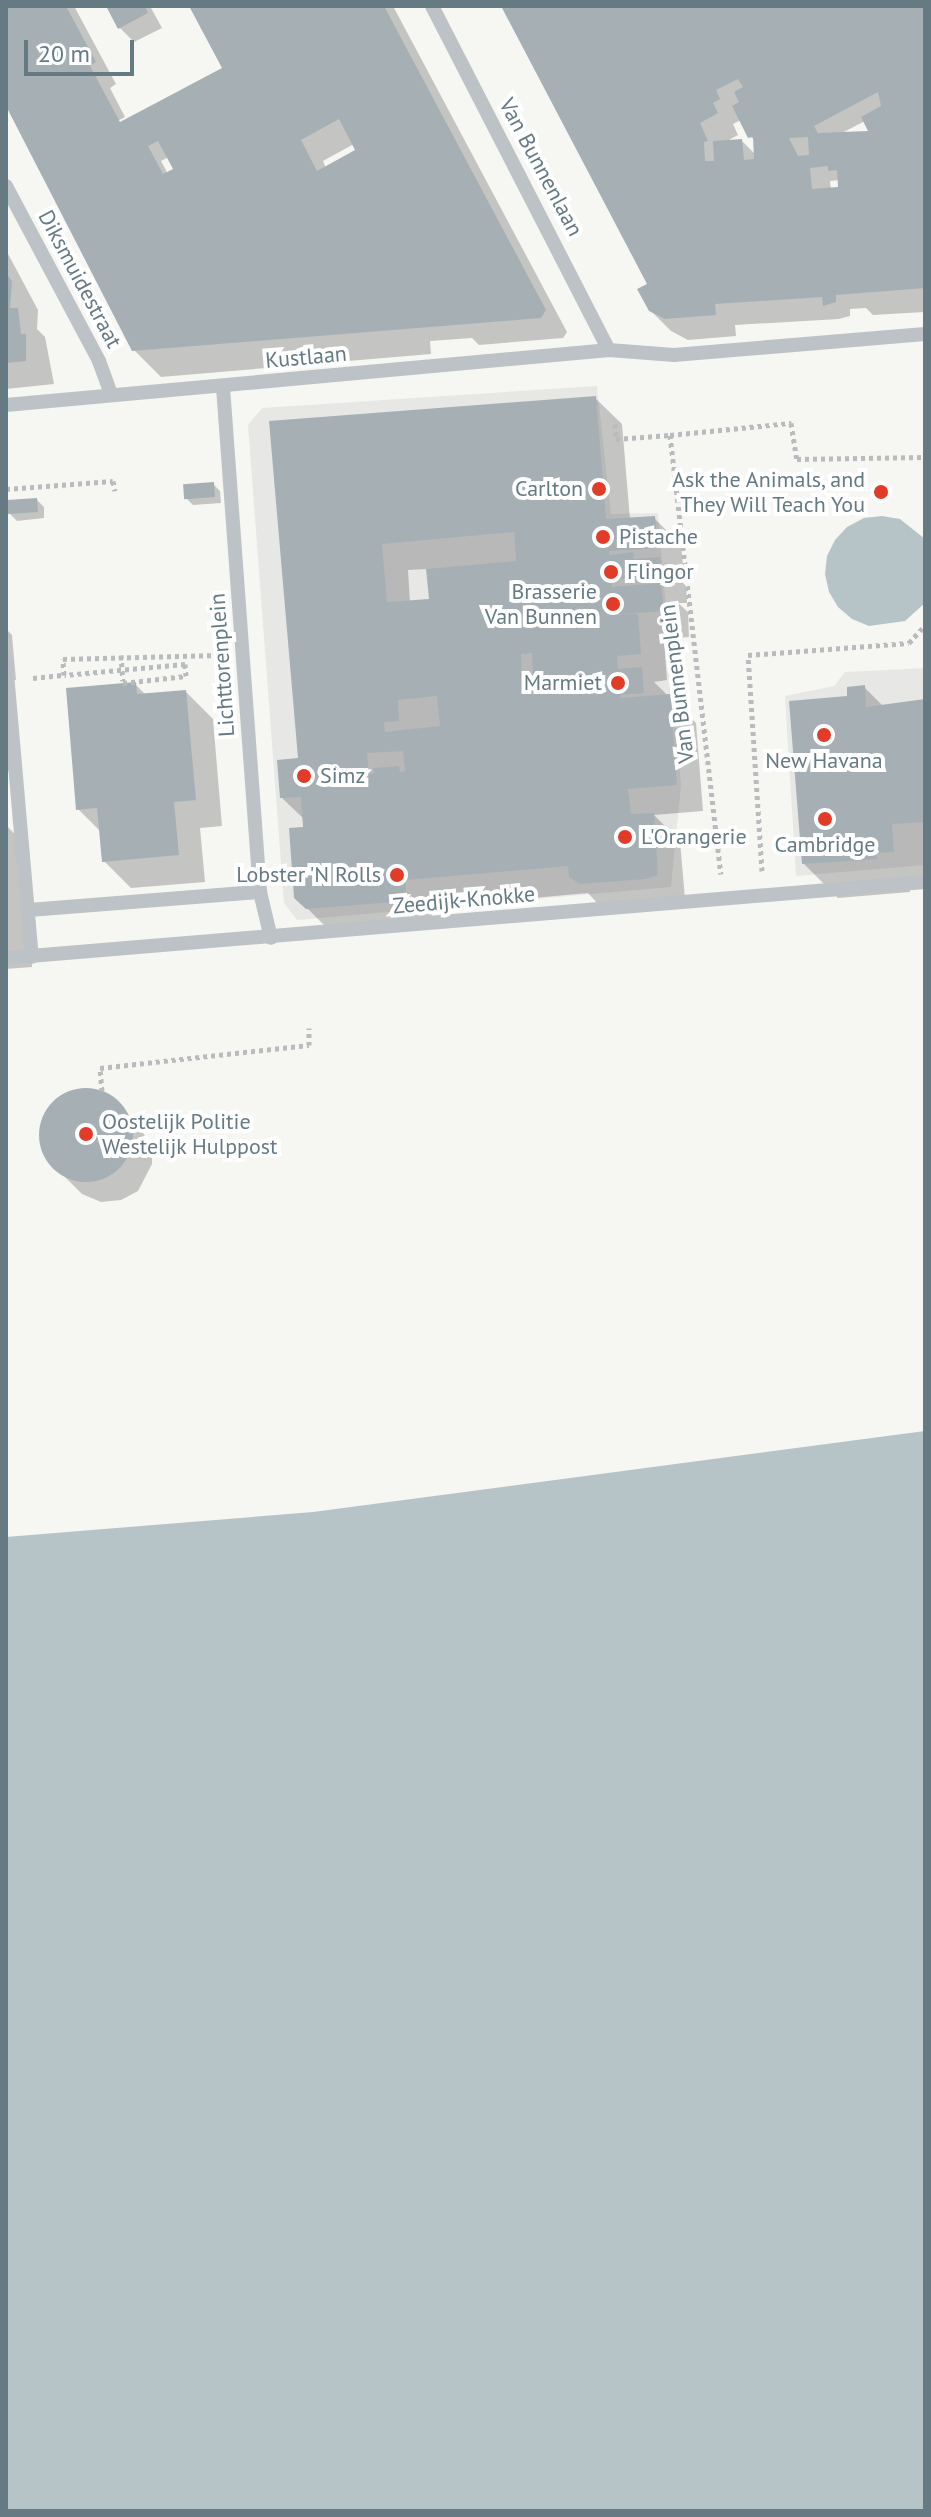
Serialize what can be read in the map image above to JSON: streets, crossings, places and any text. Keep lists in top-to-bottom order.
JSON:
{
  "streets": {
    "street": [
      "Van Bunnenlaan",
      "Diksmuidestraat",
      "Kustlaan",
      "Lichttorenplein",
      "Zeedijk-Knokke"
    ],
    "path": ["Van Bunnenplein"]
  },
  "crossings": [
    ["Van Bunnenlaan", "Kustlaan"],
    ["Diksmuidestraat", "Kustlaan"],
    ["Kustlaan", "Lichttorenplein"],
    ["Lichttorenplein", "Zeedijk-Knokke"],
    ["Van Bunnenplein", "Zeedijk-Knokke"]
  ],
  "places": [
    "Carlton",
    "Ask the Animals, and They Will Teach You",
    "Pistache",
    "Flingor",
    "Brasserie Van Bunnen",
    "Marmiet",
    "New Havana",
    "Simz",
    "Cambridge",
    "L'Orangerie",
    "Lobster 'N Rolls",
    "Oostelijk Politie Westelijk Hulppost"
  ],
  "scale_bar": "20 m"
}
